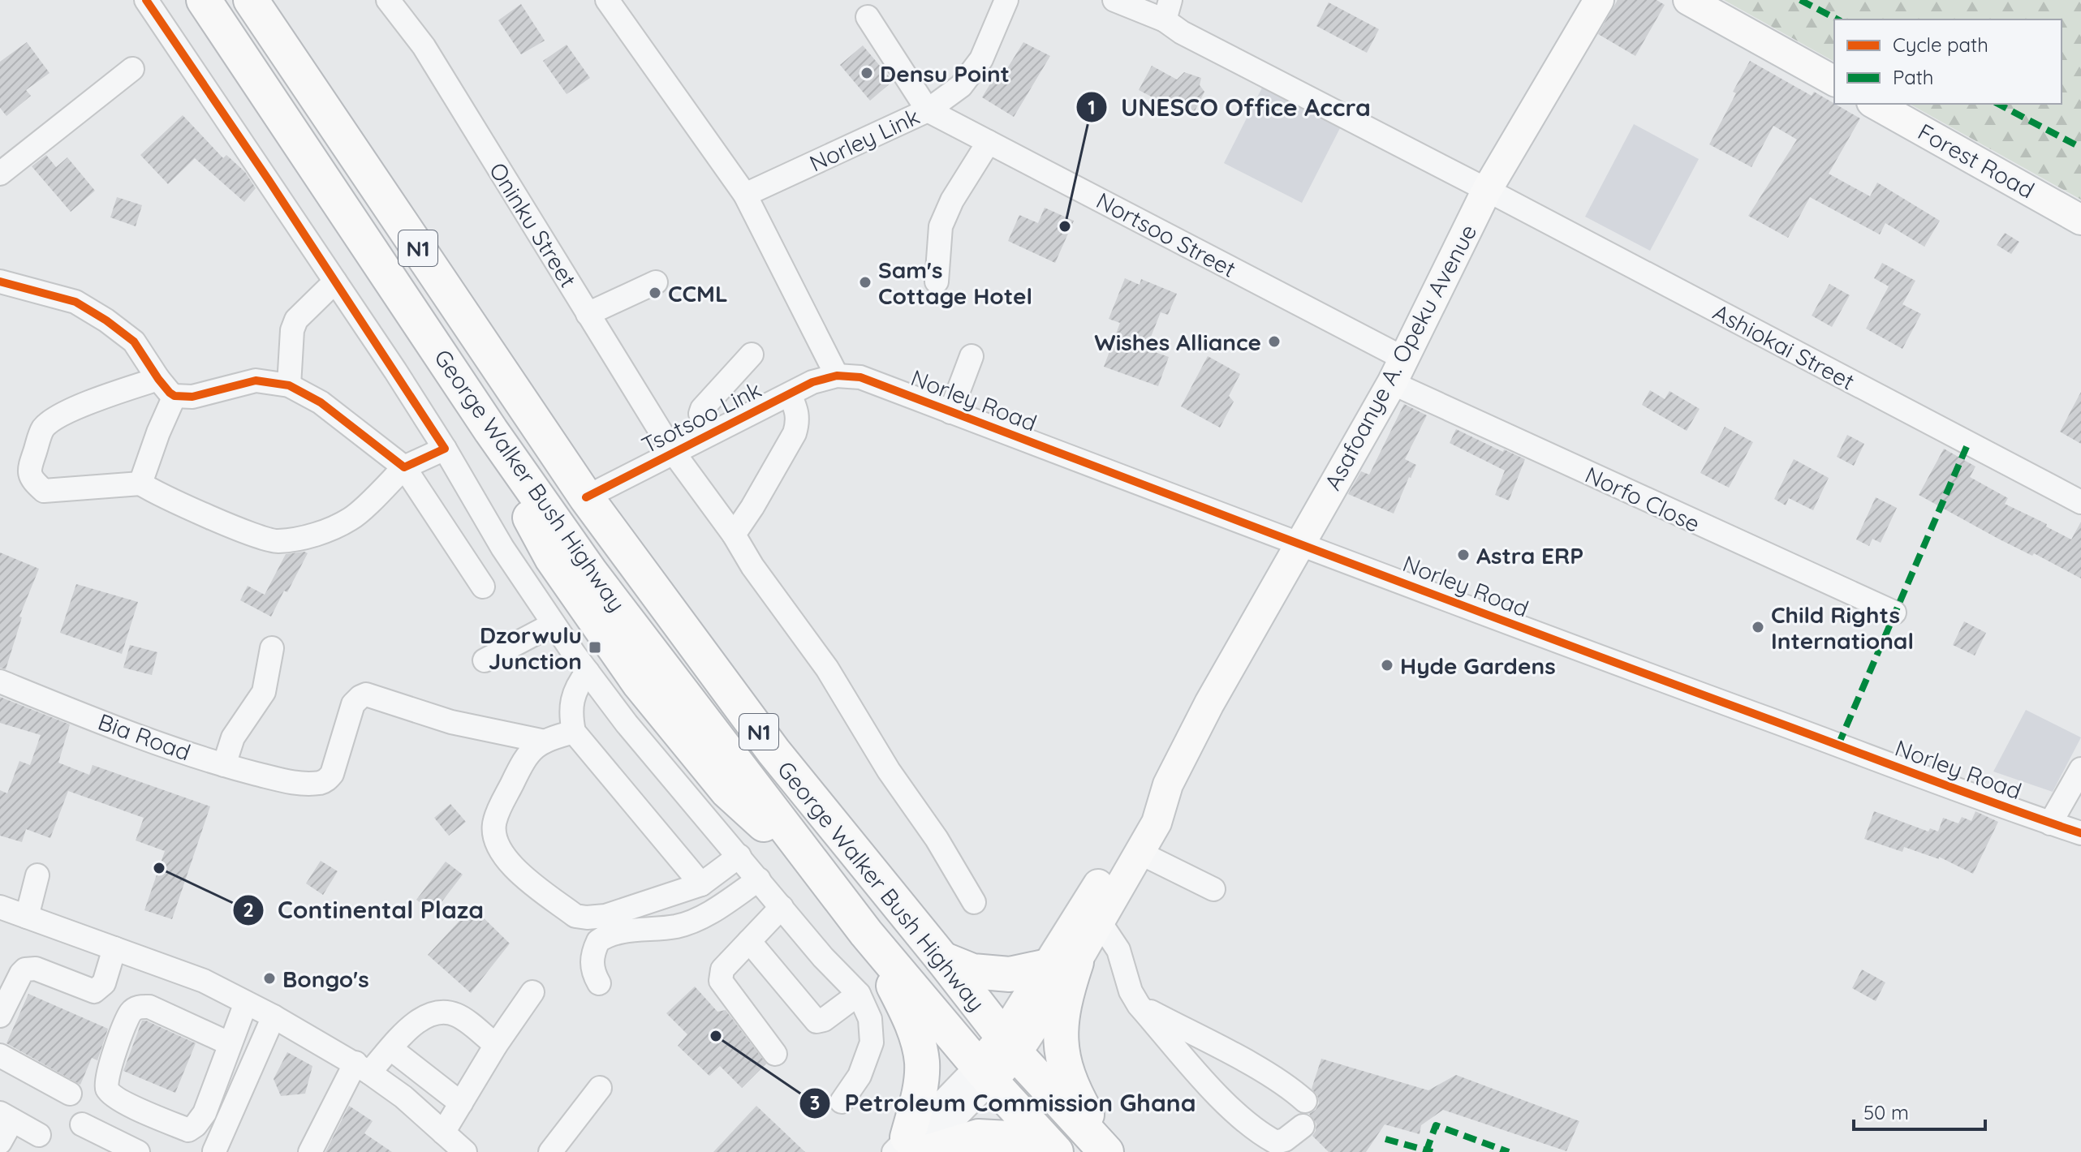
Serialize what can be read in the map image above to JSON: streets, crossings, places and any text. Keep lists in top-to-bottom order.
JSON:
{
  "streets": {
    "highway": ["N1", "George Walker Bush Highway"],
    "main road": ["Forest Road", "Asafoanye A. Opeku Avenue"],
    "street": [
      "Norley Link",
      "Oninku Street",
      "Nortsoo Street",
      "Ashiokai Street",
      "Norley Road",
      "Tsotsoo Link",
      "Norfo Close",
      "Bia Road"
    ]
  },
  "crossings": [
    ["Norley Link", "Nortsoo Street"],
    ["Oninku Street", "Tsotsoo Link"],
    ["Nortsoo Street", "Asafoanye A. Opeku Avenue"],
    ["Nortsoo Street", "Norfo Close"],
    ["Ashiokai Street", "Asafoanye A. Opeku Avenue"],
    ["Asafoanye A. Opeku Avenue", "Norley Road"],
    ["Asafoanye A. Opeku Avenue", "George Walker Bush Highway"],
    ["Asafoanye A. Opeku Avenue", "Norfo Close"],
    ["Norley Road", "Tsotsoo Link"],
    ["Tsotsoo Link", "George Walker Bush Highway"]
  ],
  "places": {
    "other": [
      "Densu Point",
      "UNESCO Office Accra",
      "Sam's Cottage Hotel",
      "CCML",
      "Wishes Alliance",
      "Astra ERP",
      "Child Rights International",
      "Hyde Gardens",
      "Continental Plaza",
      "Bongo's",
      "Petroleum Commission Ghana"
    ],
    "transit": ["Dzorwulu Junction"]
  },
  "legend": ["Cycle path", "Path"],
  "scale_bar": "50 m"
}
